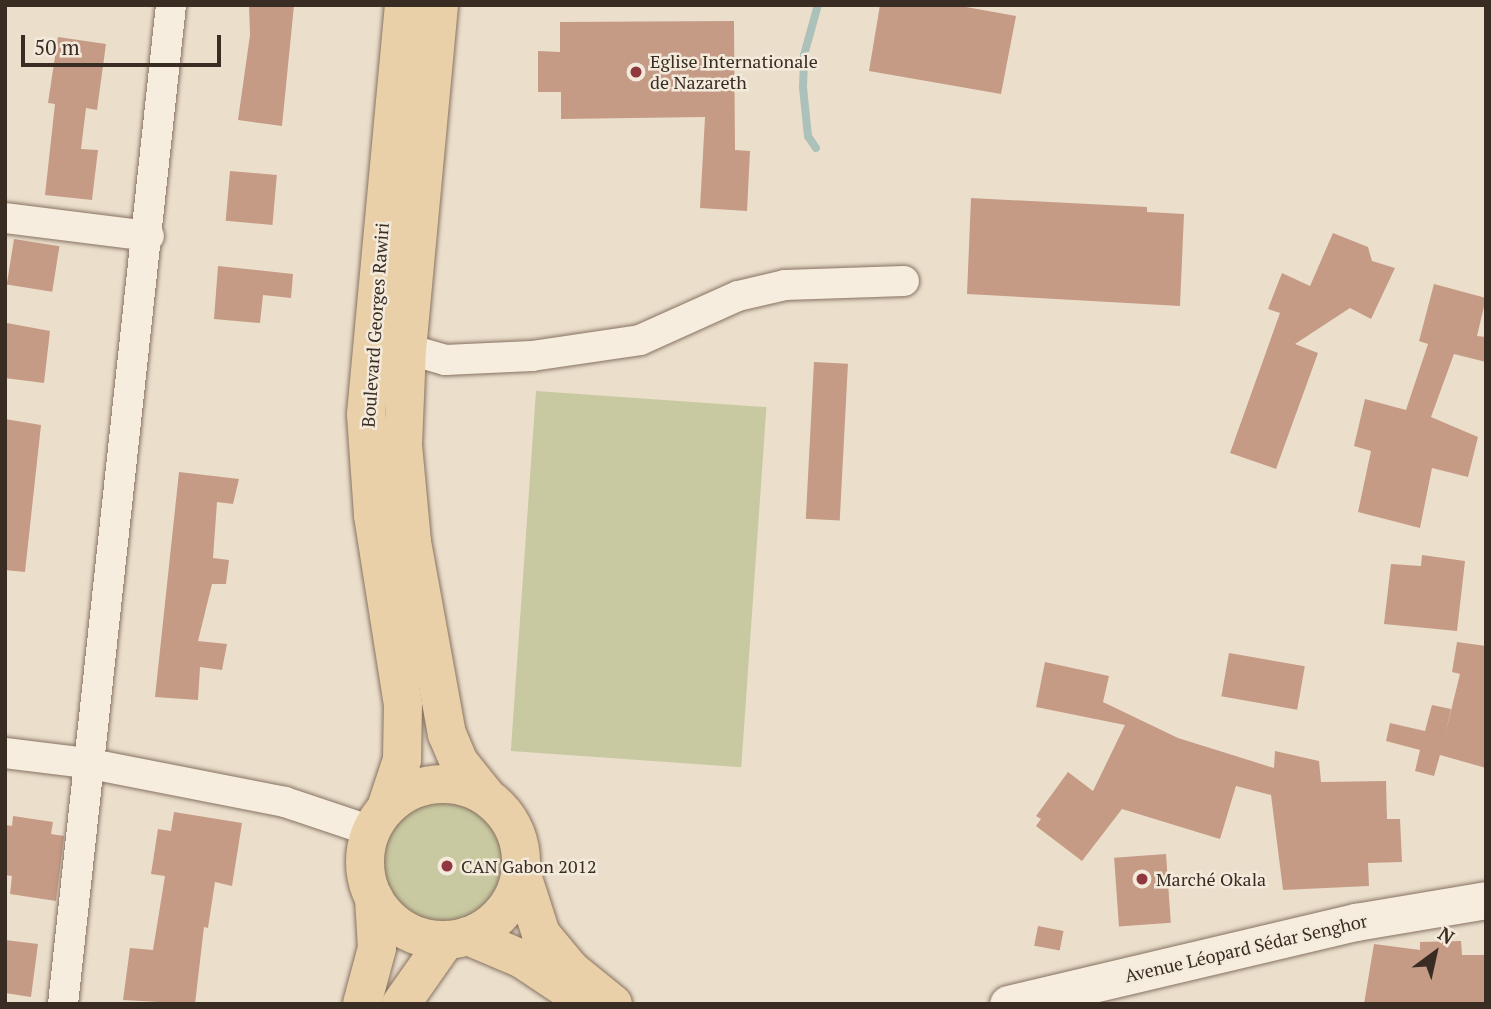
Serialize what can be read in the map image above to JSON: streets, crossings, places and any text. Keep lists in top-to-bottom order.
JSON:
{
  "streets": {
    "main road": ["Boulevard Georges Rawiri"],
    "street": ["Avenue Léopard Sédar Senghor"]
  },
  "places": ["Eglise Internationale de Nazareth", "CAN Gabon 2012", "Marché Okala"],
  "scale_bar": "50 m",
  "north": "top right"
}
